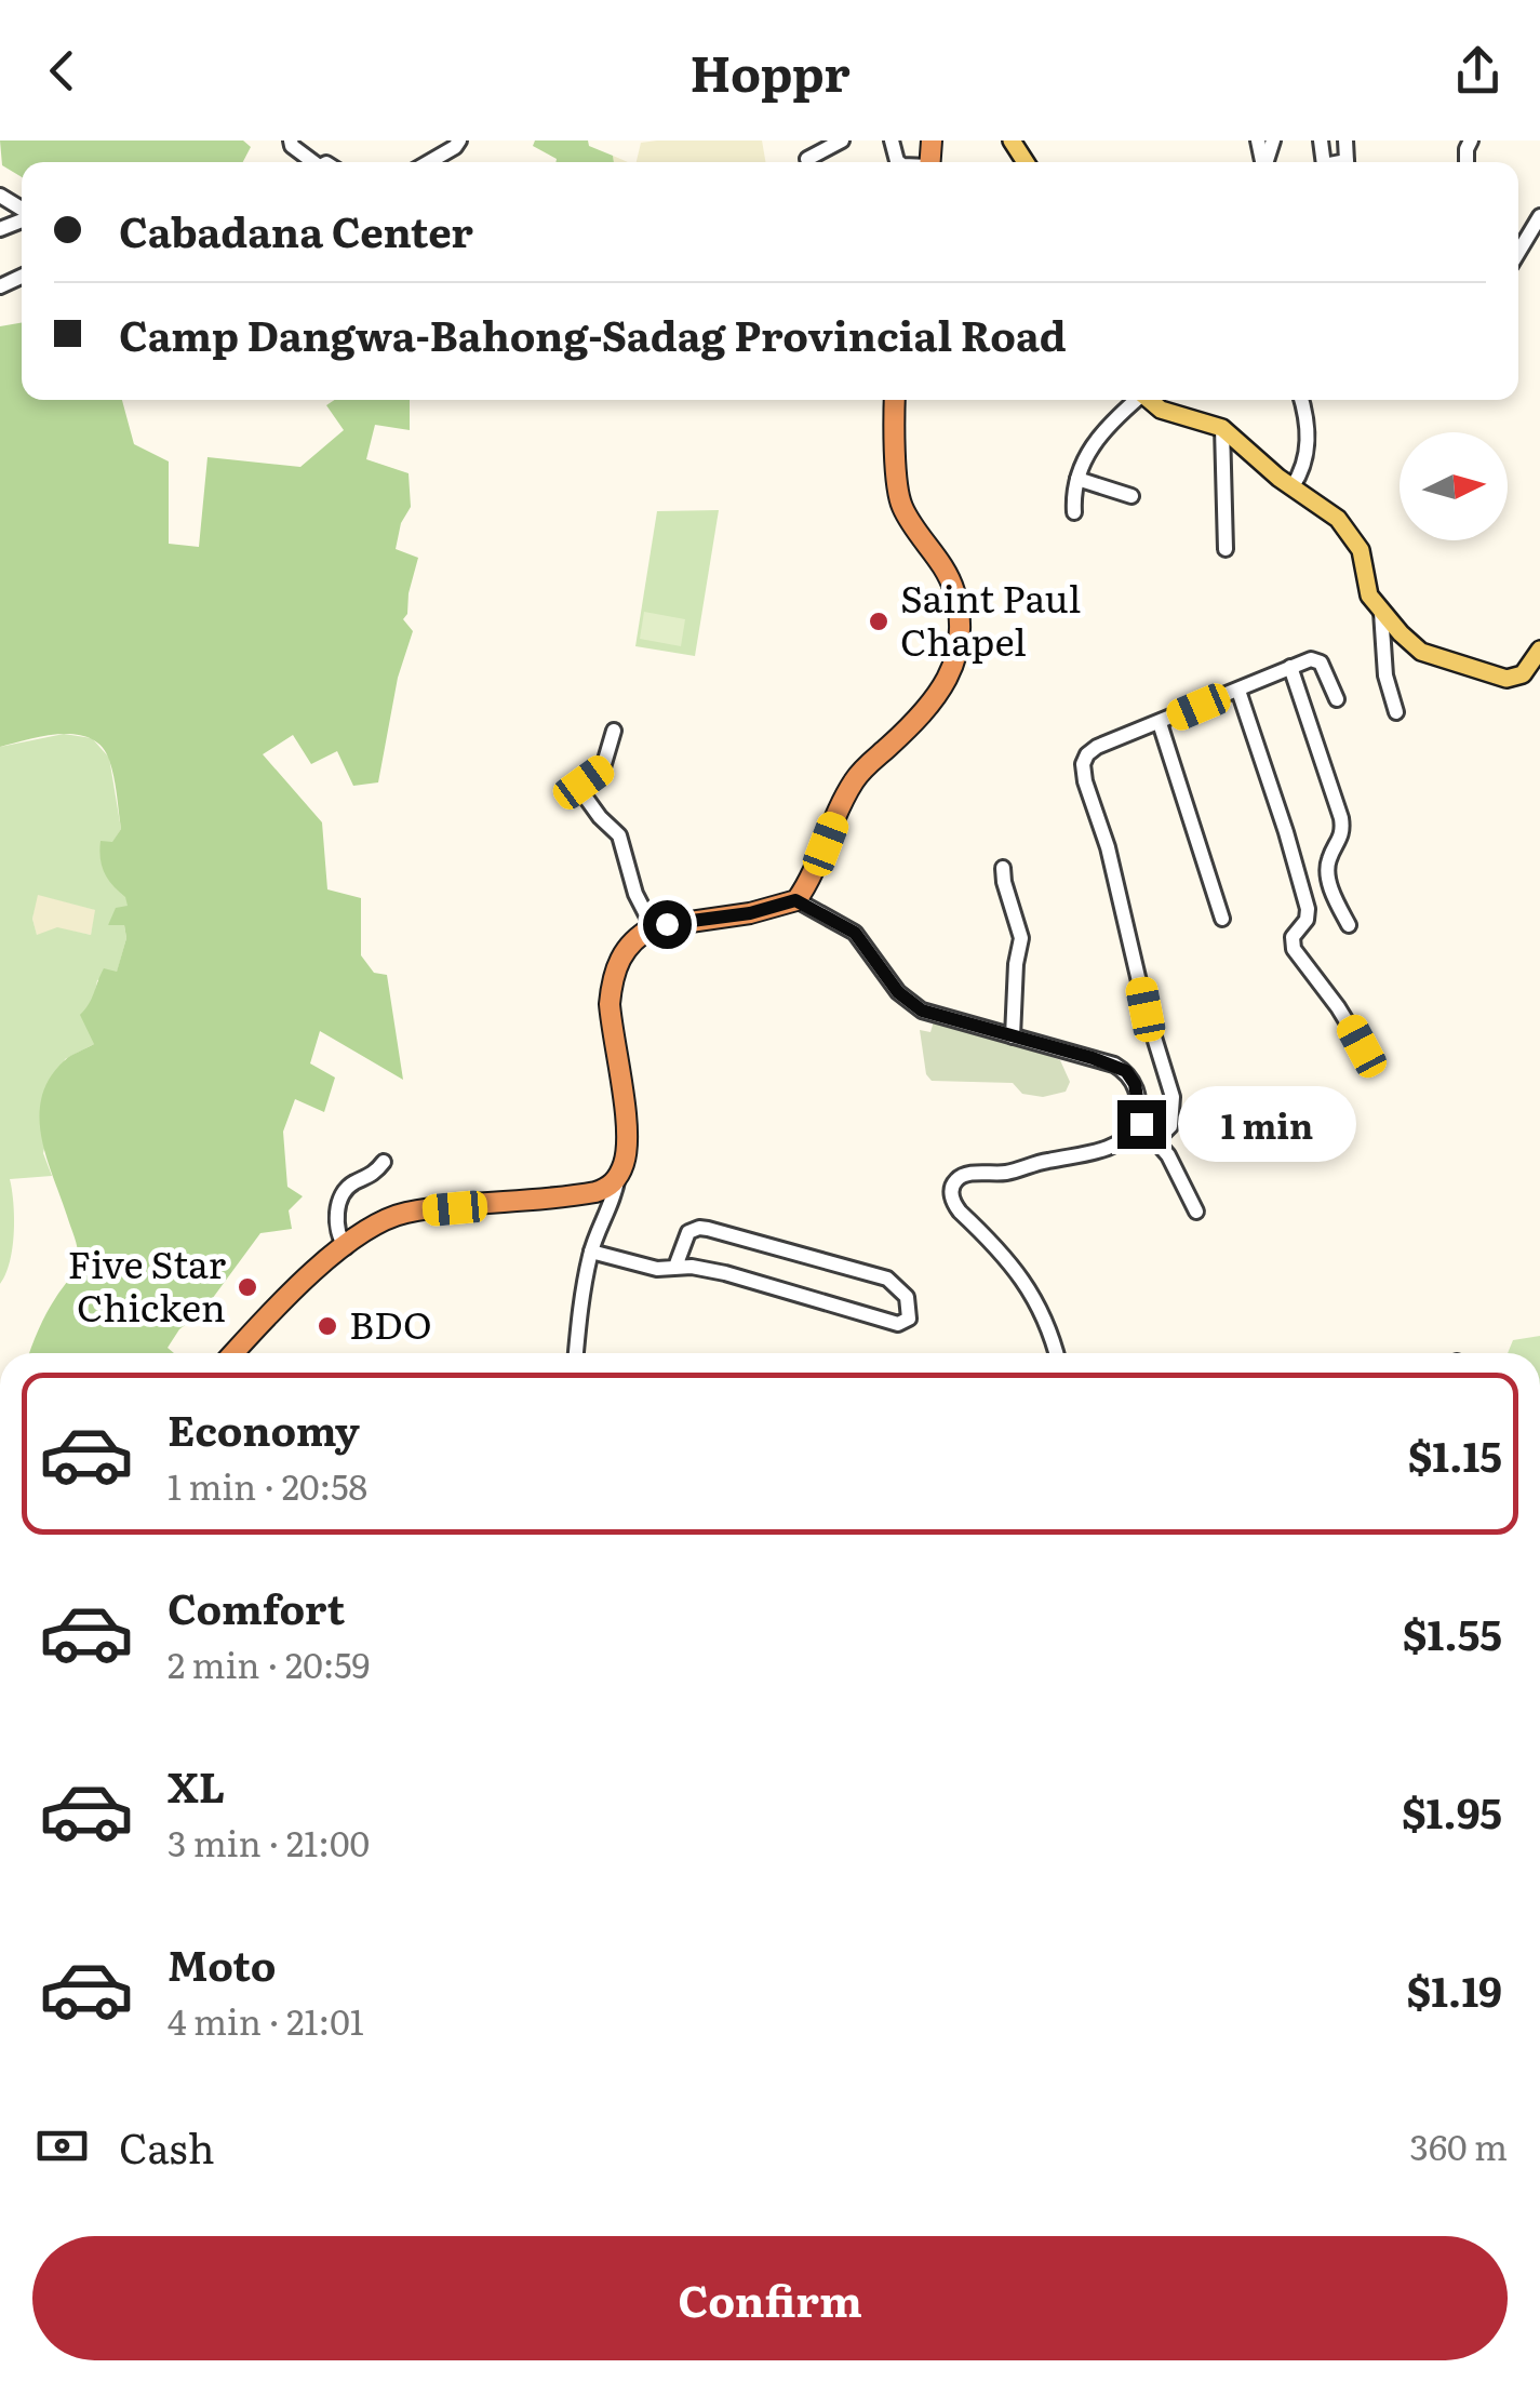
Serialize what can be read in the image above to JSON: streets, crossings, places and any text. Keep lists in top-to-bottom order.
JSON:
{
  "places": ["Saint Paul Chapel", "Five Star Chicken", "BDO"],
  "north": "right",
  "page": {
    "header": "Hoppr",
    "banner": ["Cabadana Center", "Camp Dangwa-Bahong-Sadag Provincial Road"],
    "bubble": "1 min",
    "list": [
      {
        "name": "Economy",
        "note": "1 min · 20:58",
        "value": "$1.15"
      },
      {
        "name": "Comfort",
        "note": "2 min · 20:59",
        "value": "$1.55"
      },
      {
        "name": "XL",
        "note": "3 min · 21:00",
        "value": "$1.95"
      },
      {
        "name": "Moto",
        "note": "4 min · 21:01",
        "value": "$1.19"
      }
    ],
    "pay": ["Cash", "360 m"],
    "buttons": "Confirm"
  }
}
